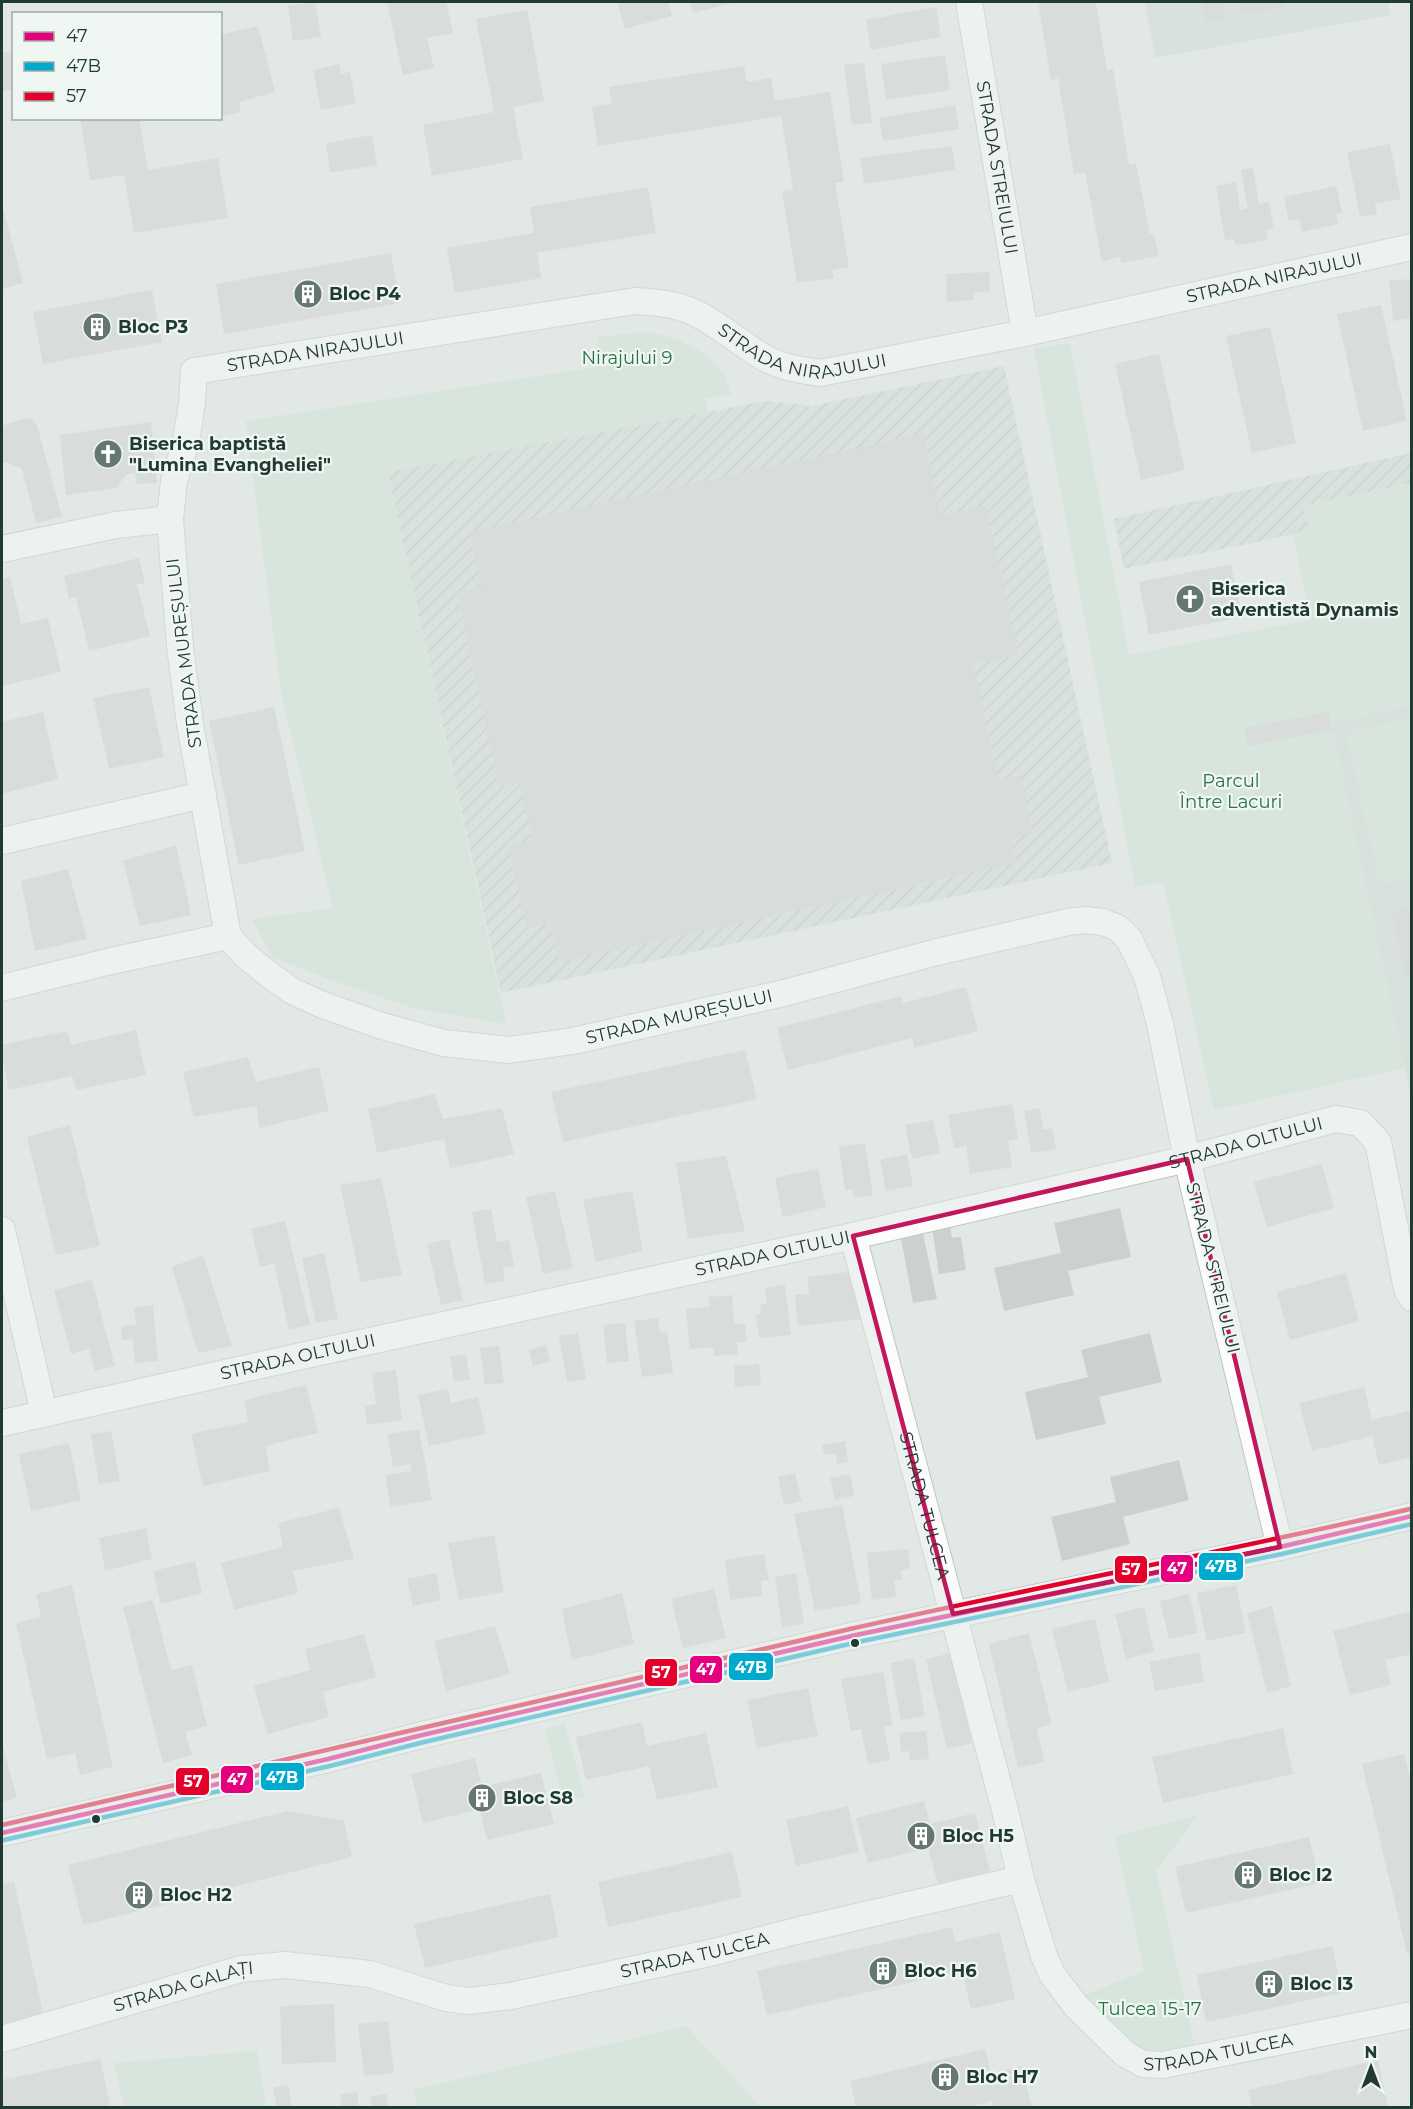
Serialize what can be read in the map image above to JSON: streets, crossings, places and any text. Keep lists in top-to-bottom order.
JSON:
{
  "streets": {
    "street": [
      "STRADA STREIULUI",
      "STRADA NIRAJULUI",
      "STRADA MUREȘULUI",
      "STRADA OLTULUI",
      "STRADA TULCEA",
      "STRADA GALAȚI"
    ]
  },
  "crossings": [
    ["STRADA STREIULUI", "STRADA NIRAJULUI"],
    ["STRADA STREIULUI", "STRADA MUREȘULUI"],
    ["STRADA STREIULUI", "STRADA OLTULUI"],
    ["STRADA NIRAJULUI", "STRADA MUREȘULUI"],
    ["STRADA OLTULUI", "STRADA TULCEA"],
    ["STRADA TULCEA", "STRADA GALAȚI"]
  ],
  "parks": ["Nirajului 9", "Parcul Între Lacuri", "Tulcea 15-17"],
  "places": {
    "building": [
      "Bloc P4",
      "Bloc P3",
      "Bloc S8",
      "Bloc H5",
      "Bloc I2",
      "Bloc H2",
      "Bloc H6",
      "Bloc I3",
      "Bloc H7"
    ],
    "church": ["Biserica baptistă \"Lumina Evangheliei\"", "Biserica adventistă Dynamis"]
  },
  "lines": ["transit line 57", "transit line 47", "transit line 47B"],
  "legend": ["47", "47B", "57"],
  "north": "top"
}
